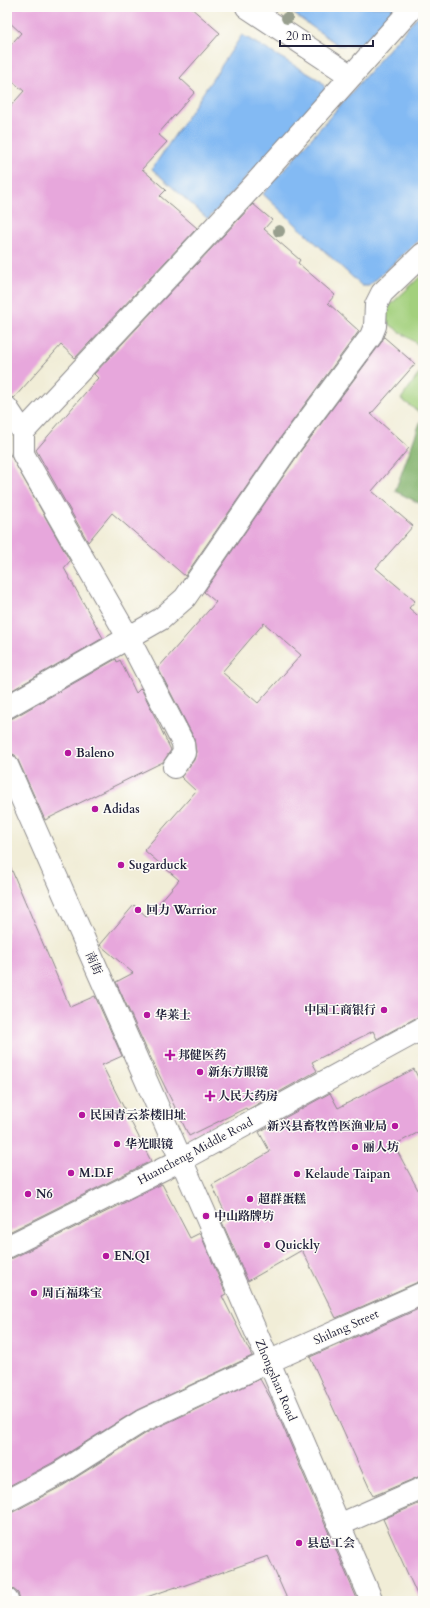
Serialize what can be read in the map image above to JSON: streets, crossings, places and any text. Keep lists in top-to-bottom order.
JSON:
{
  "streets": {
    "street": [
      "南街",
      "Huancheng Middle Road",
      "Shilang Street",
      "Zhongshan Road"
    ]
  },
  "crossings": [
    ["南街", "Huancheng Middle Road"],
    ["南街", "Zhongshan Road"],
    ["Huancheng Middle Road", "Zhongshan Road"],
    ["Shilang Street", "Zhongshan Road"]
  ],
  "places": {
    "other": [
      "Baleno",
      "Adidas",
      "Sugarduck",
      "回力 Warrior",
      "中国工商银行",
      "华莱士",
      "新东方眼镜",
      "民国青云茶楼旧址",
      "新兴县畜牧兽医渔业局",
      "华光眼镜",
      "丽人坊",
      "M.D.F",
      "Kelaude Taipan",
      "N6",
      "超群蛋糕",
      "中山路牌坊",
      "Quickly",
      "EN.QI",
      "周百福珠宝",
      "县总工会"
    ],
    "health": ["邦健医药", "人民大药房"]
  },
  "scale_bar": "20 m"
}
